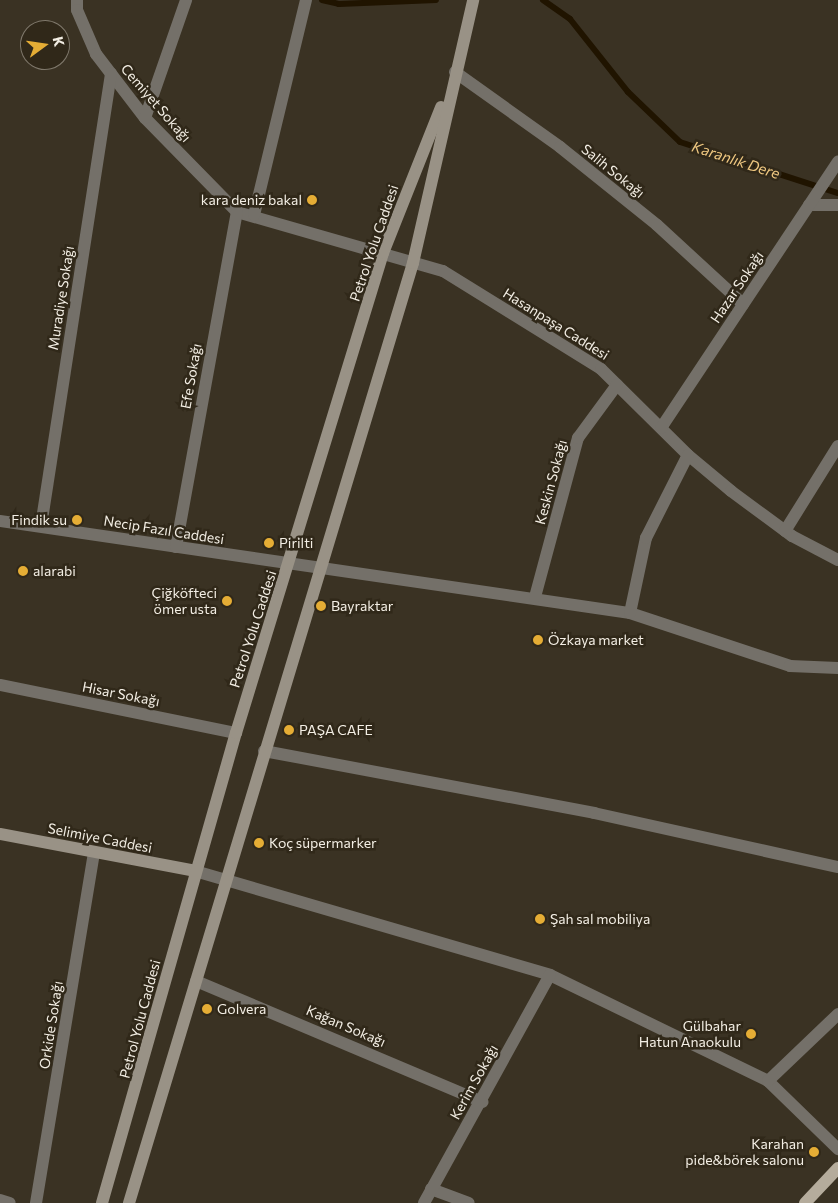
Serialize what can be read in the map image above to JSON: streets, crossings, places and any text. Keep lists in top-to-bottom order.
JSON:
{
  "streets": {
    "main road": ["Petrol Yolu Caddesi", "Selimiye Caddesi"],
    "street": [
      "Cemiyet Sokağı",
      "Salih Sokağı",
      "Hazar Sokağı",
      "Muradiye Sokağı",
      "Hasanpaşa Caddesi",
      "Efe Sokağı",
      "Keskin Sokağı",
      "Necip Fazıl Caddesi",
      "Hisar Sokağı",
      "Orkide Sokağı",
      "Kağan Sokağı",
      "Kerim Sokağı"
    ]
  },
  "crossings": [
    ["Cemiyet Sokağı", "Muradiye Sokağı"],
    ["Cemiyet Sokağı", "Hasanpaşa Caddesi"],
    ["Cemiyet Sokağı", "Efe Sokağı"],
    ["Salih Sokağı", "Petrol Yolu Caddesi"],
    ["Salih Sokağı", "Hazar Sokağı"],
    ["Petrol Yolu Caddesi", "Hasanpaşa Caddesi"],
    ["Petrol Yolu Caddesi", "Necip Fazıl Caddesi"],
    ["Petrol Yolu Caddesi", "Hisar Sokağı"],
    ["Petrol Yolu Caddesi", "Selimiye Caddesi"],
    ["Petrol Yolu Caddesi", "Kağan Sokağı"],
    ["Hazar Sokağı", "Hasanpaşa Caddesi"],
    ["Muradiye Sokağı", "Necip Fazıl Caddesi"],
    ["Hasanpaşa Caddesi", "Efe Sokağı"],
    ["Hasanpaşa Caddesi", "Keskin Sokağı"],
    ["Efe Sokağı", "Necip Fazıl Caddesi"],
    ["Keskin Sokağı", "Necip Fazıl Caddesi"],
    ["Selimiye Caddesi", "Orkide Sokağı"],
    ["Kağan Sokağı", "Kerim Sokağı"]
  ],
  "water": ["Karanlık Dere"],
  "places": [
    "kara deniz bakal",
    "Findik su",
    "Pirilti",
    "alarabi",
    "Çiğköfteci ömer usta",
    "Bayraktar",
    "Özkaya market",
    "PAŞA CAFE",
    "Koç süpermarker",
    "Şah sal mobiliya",
    "Golvera",
    "Gülbahar Hatun Anaokulu",
    "Karahan pide&börek salonu"
  ],
  "north": "right"
}
